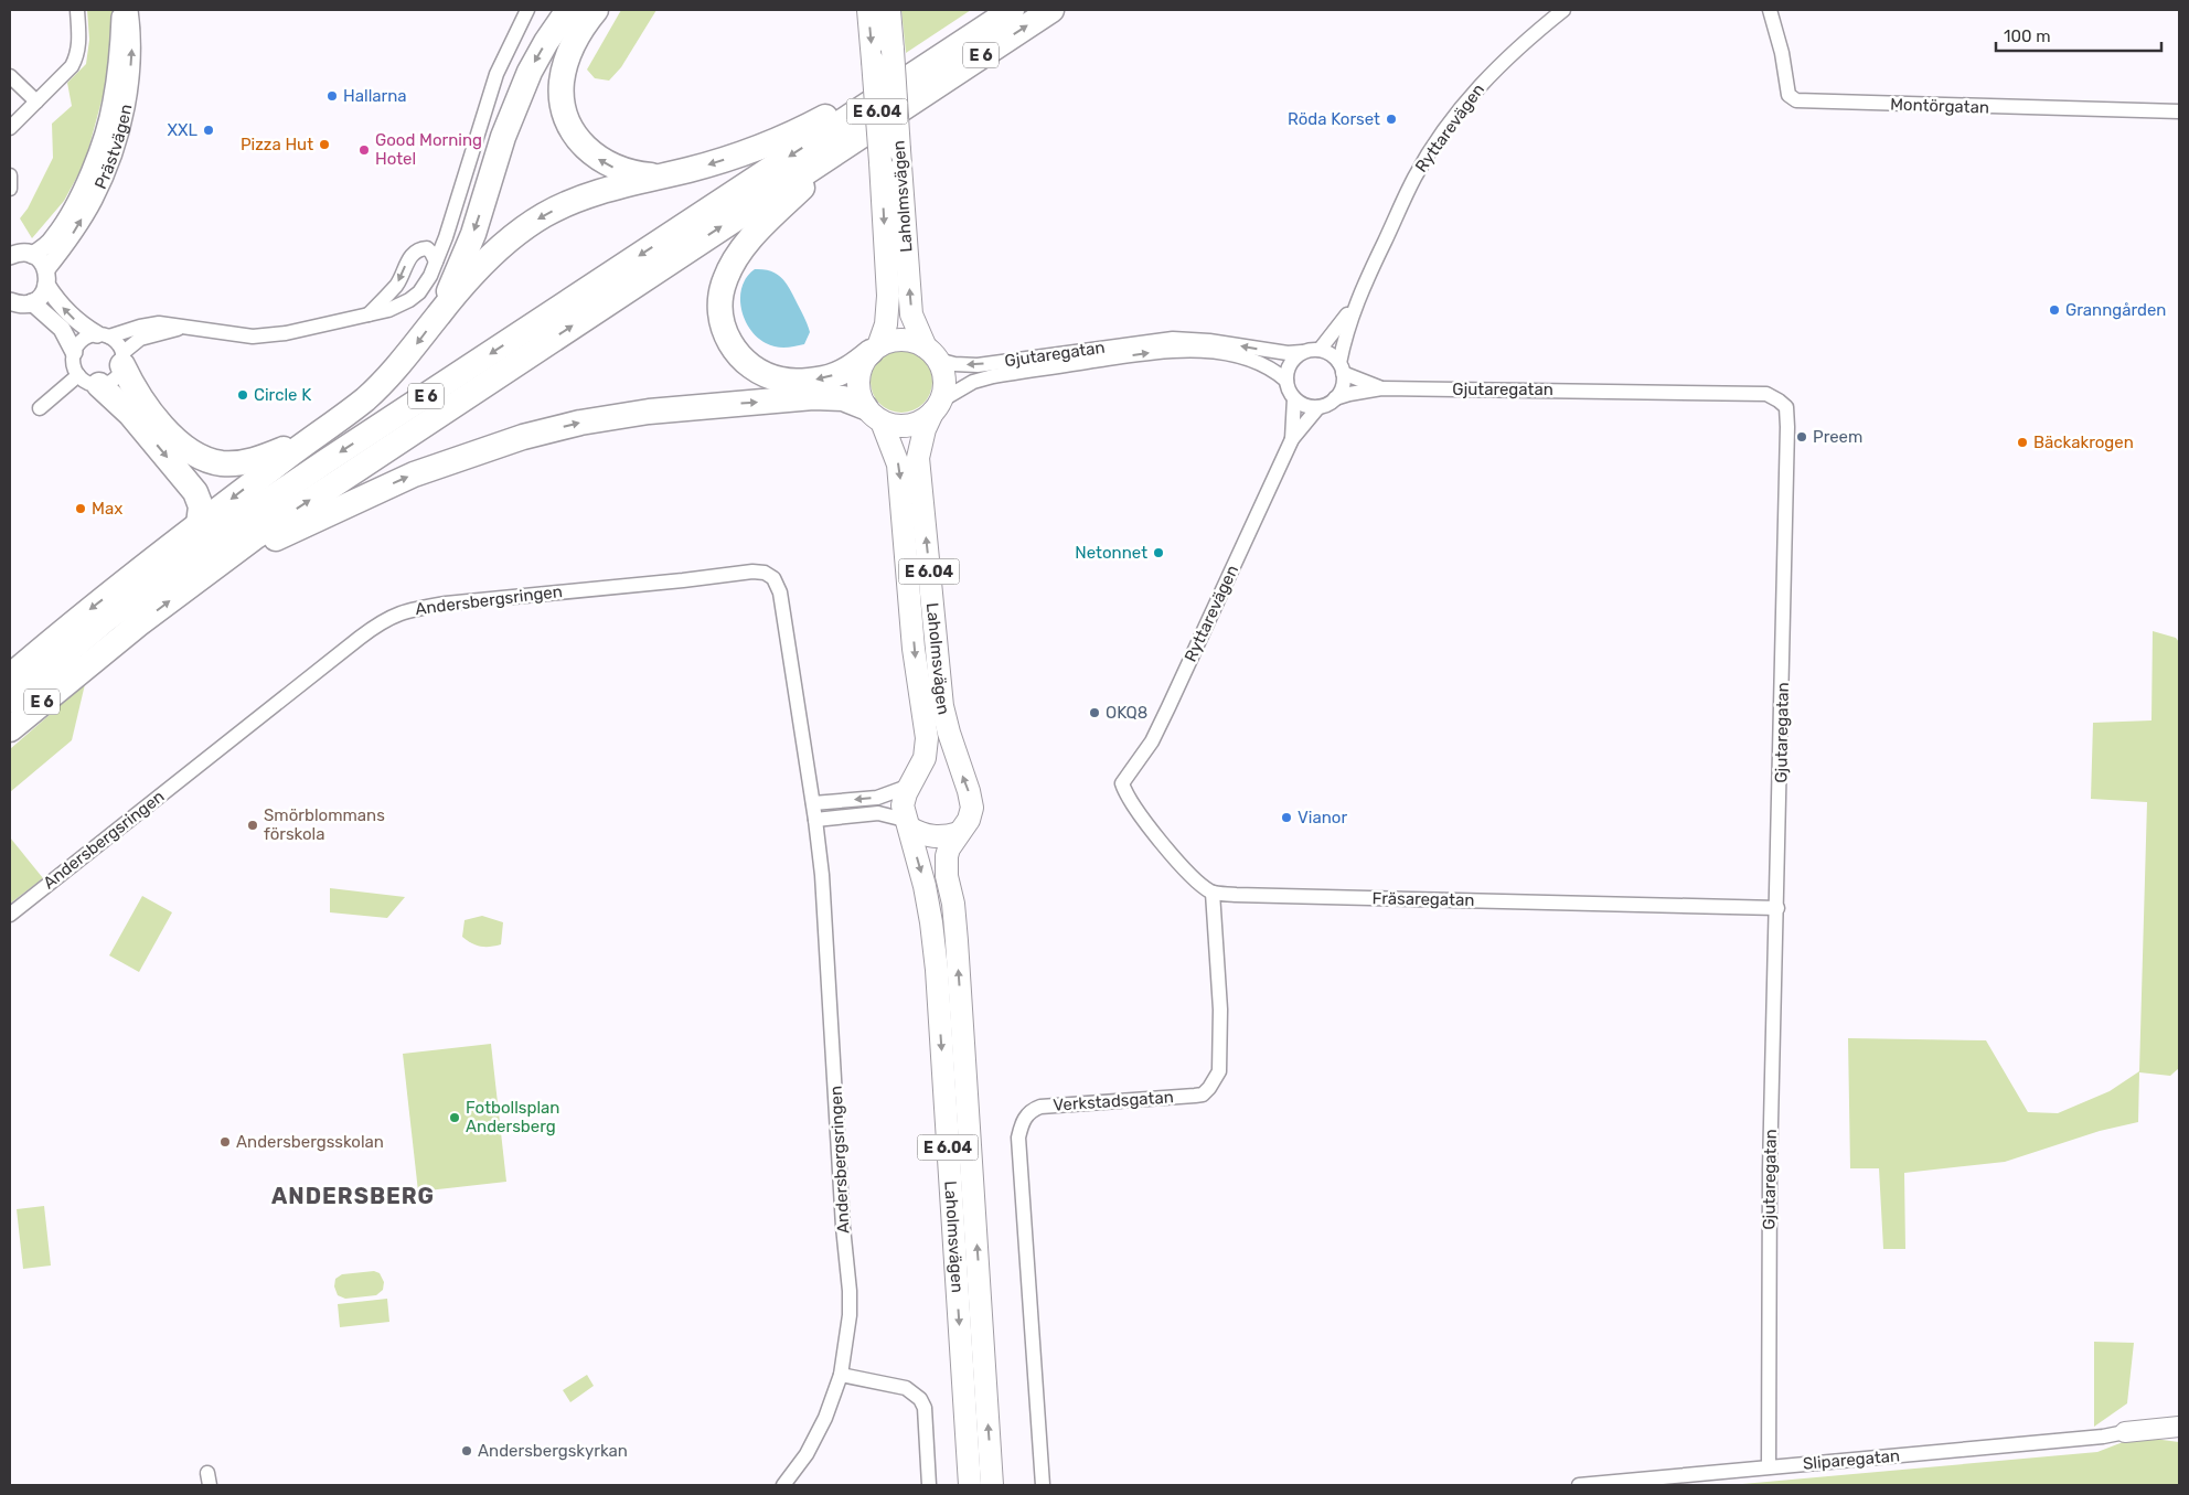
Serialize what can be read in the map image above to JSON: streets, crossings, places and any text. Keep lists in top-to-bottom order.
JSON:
{
  "streets": {
    "highway": ["E 6", "E 6.04", "Laholmsvägen"],
    "street": [
      "Montörgatan",
      "Ryttarevägen",
      "Prästvägen",
      "Gjutaregatan",
      "Andersbergsringen",
      "Fräsaregatan",
      "Verkstadsgatan",
      "Sliparegatan"
    ]
  },
  "crossings": [
    ["Ryttarevägen", "Gjutaregatan"],
    ["Ryttarevägen", "Fräsaregatan"],
    ["Ryttarevägen", "Verkstadsgatan"],
    ["Laholmsvägen", "Gjutaregatan"],
    ["Gjutaregatan", "Fräsaregatan"],
    ["Gjutaregatan", "Sliparegatan"],
    ["Fräsaregatan", "Verkstadsgatan"]
  ],
  "districts": ["ANDERSBERG"],
  "places": [
    "Hallarna",
    "Röda Korset",
    "XXL",
    "Pizza Hut",
    "Good Morning Hotel",
    "Granngården",
    "Circle K",
    "Preem",
    "Bäckakrogen",
    "Max",
    "Netonnet",
    "OKQ8",
    "Vianor",
    "Smörblommans förskola",
    "Fotbollsplan Andersberg",
    "Andersbergsskolan",
    "Andersbergskyrkan"
  ],
  "scale_bar": "100 m"
}
